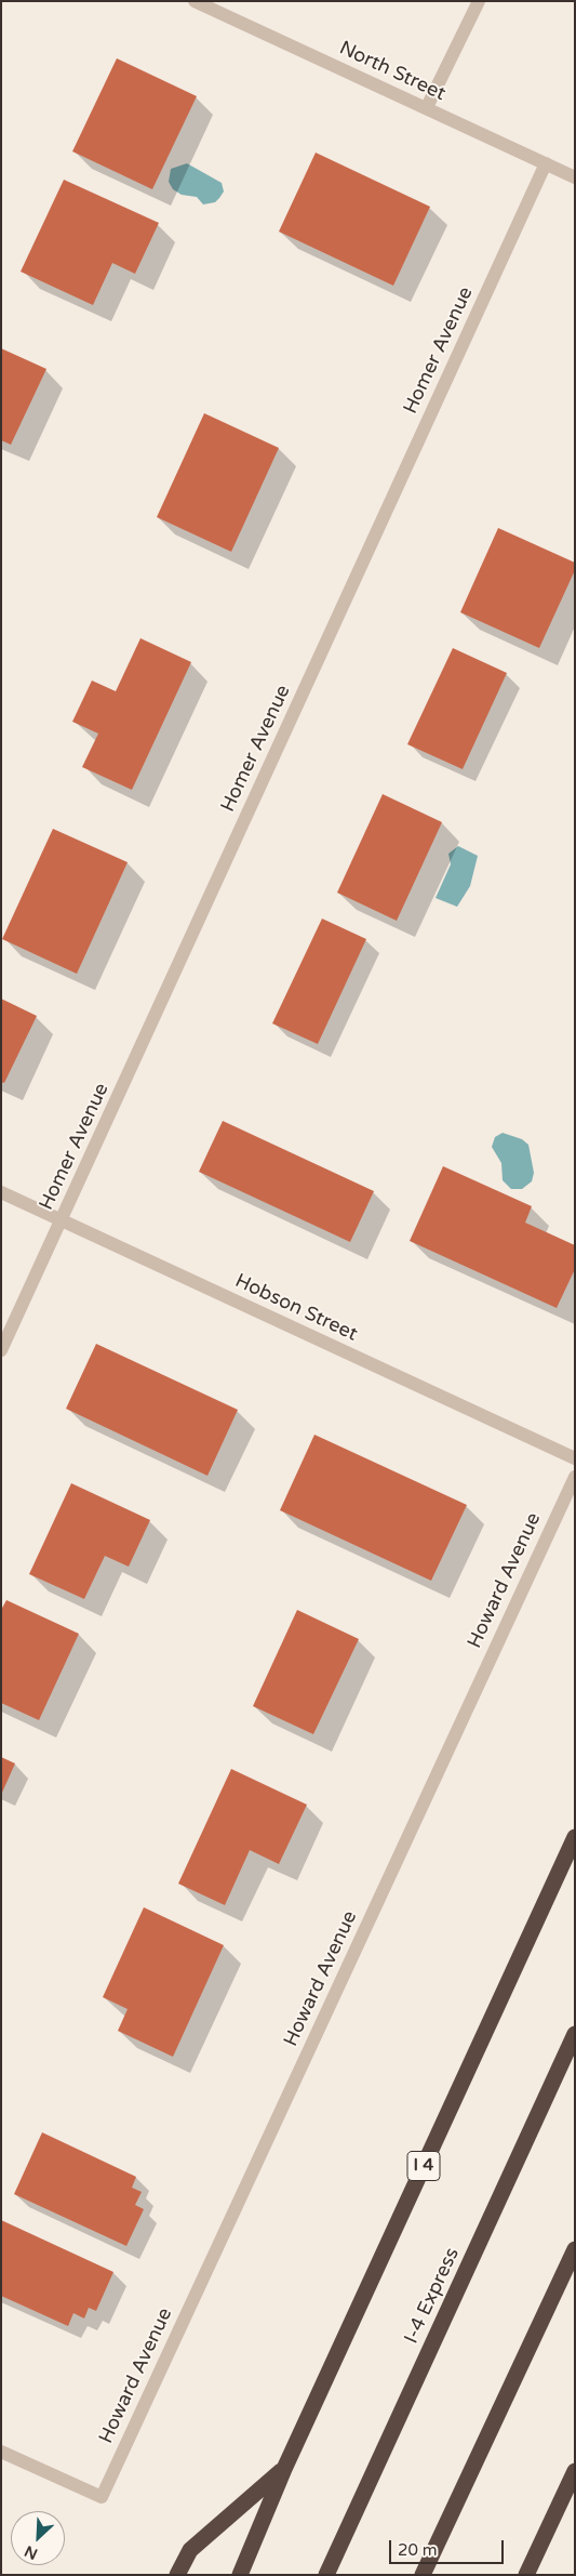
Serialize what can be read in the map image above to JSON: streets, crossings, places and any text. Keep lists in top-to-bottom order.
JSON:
{
  "streets": {
    "highway": ["I 4", "I-4 Express"],
    "street": [
      "North Street",
      "Homer Avenue",
      "Hobson Street",
      "Howard Avenue"
    ]
  },
  "crossings": [
    ["North Street", "Homer Avenue"],
    ["Homer Avenue", "Hobson Street"]
  ],
  "scale_bar": "20 m",
  "north": "bottom left"
}
